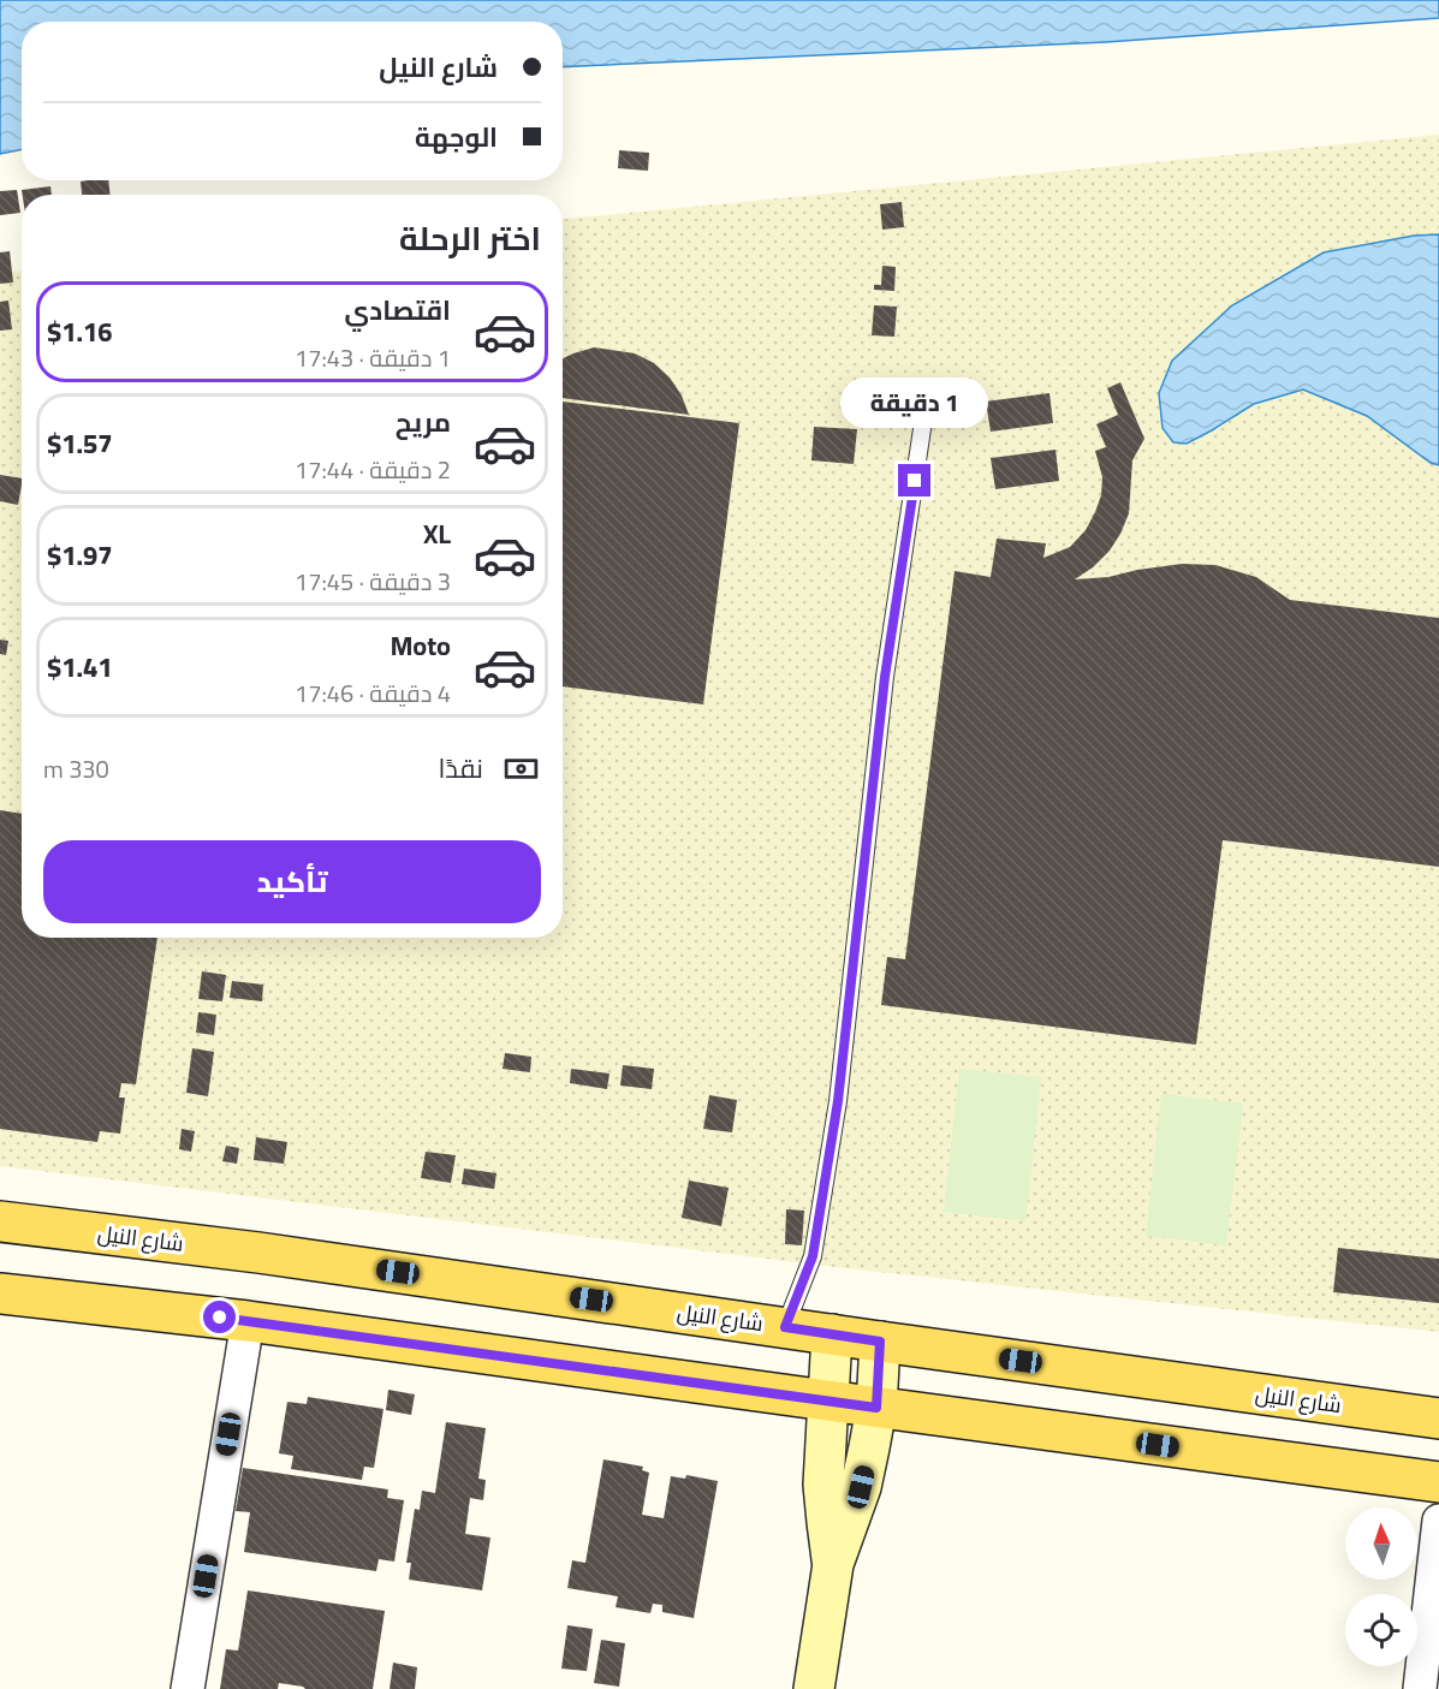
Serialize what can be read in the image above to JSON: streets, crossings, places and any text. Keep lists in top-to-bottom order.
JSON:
{
  "streets": {
    "main road": ["شارع النيل"]
  },
  "north": "top",
  "page": {
    "banner": ["شارع النيل", "الوجهة"],
    "heading": "اختر الرحلة",
    "list": [
      {
        "name": "اقتصادي",
        "note": "1 دقيقة · 17:43",
        "value": "$1.16"
      },
      {
        "name": "مريح",
        "note": "2 دقيقة · 17:44",
        "value": "$1.57"
      },
      {
        "name": "XL",
        "note": "3 دقيقة · 17:45",
        "value": "$1.97"
      },
      {
        "name": "Moto",
        "note": "4 دقيقة · 17:46",
        "value": "$1.41"
      }
    ],
    "bubble": "1 دقيقة",
    "pay": ["نقدًا", "330 m"],
    "buttons": "تأكيد"
  }
}
